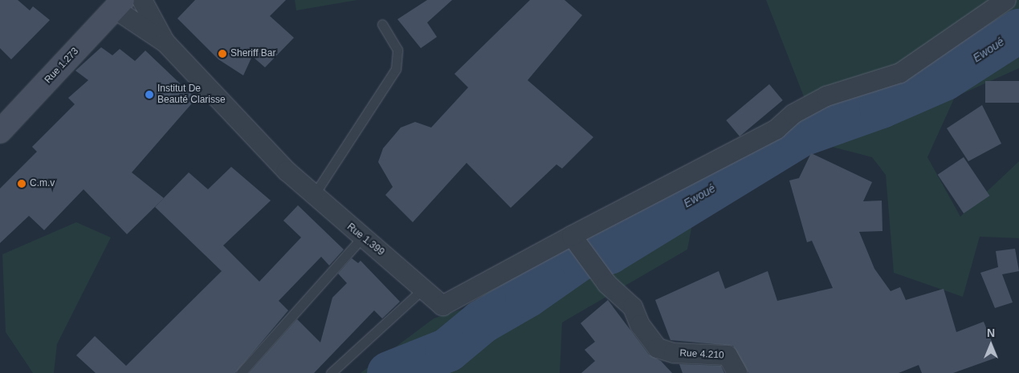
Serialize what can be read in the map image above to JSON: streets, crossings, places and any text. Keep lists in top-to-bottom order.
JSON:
{
  "streets": {
    "main road": ["Rue 1.273"],
    "street": ["Rue 1.399", "Rue 4.210"]
  },
  "crossings": [
    ["Rue 1.273", "Rue 1.399"],
    ["Rue 1.399", "Rue 4.210"]
  ],
  "water": ["Ewoué"],
  "places": ["Sheriff Bar", "Institut De Beauté Clarisse", "C.m.v"],
  "north": "top"
}
